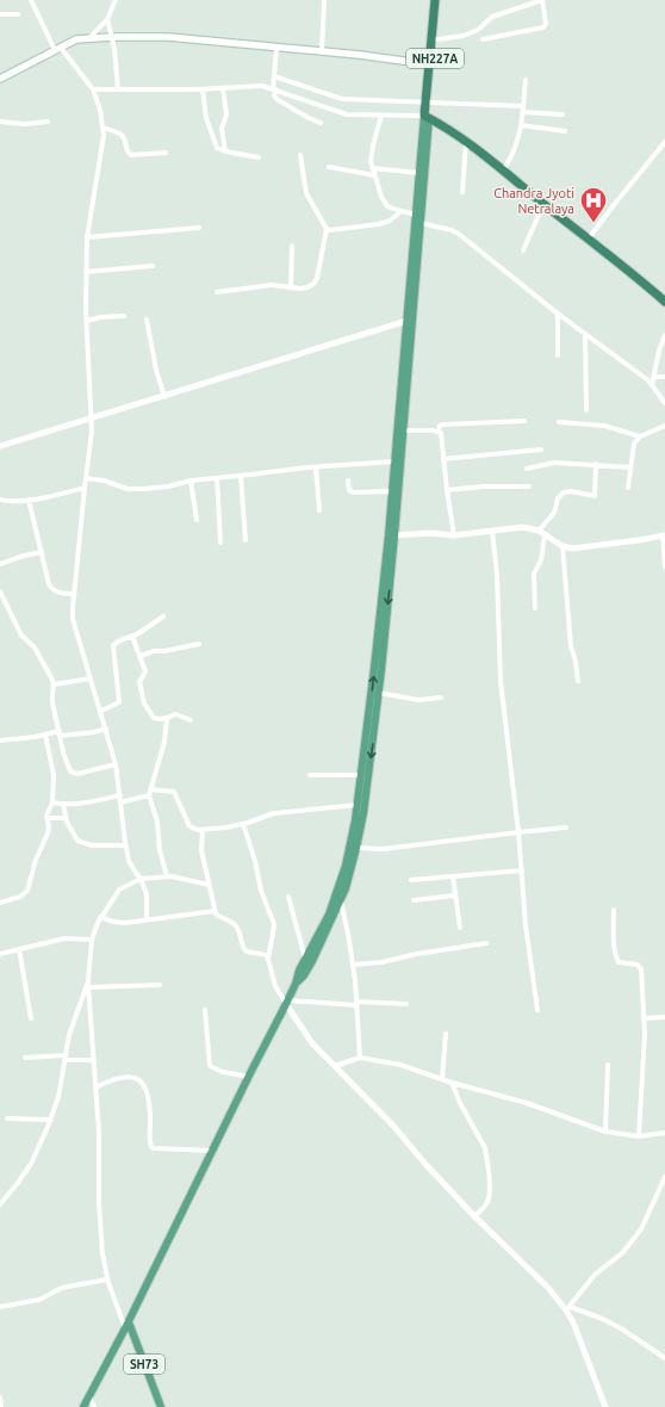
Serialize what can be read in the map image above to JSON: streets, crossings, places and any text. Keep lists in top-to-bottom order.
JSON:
{
  "streets": {
    "highway": ["NH227A"],
    "main road": ["SH73"]
  },
  "places": {
    "hospital": ["Chandra Jyoti Netralaya"]
  }
}
